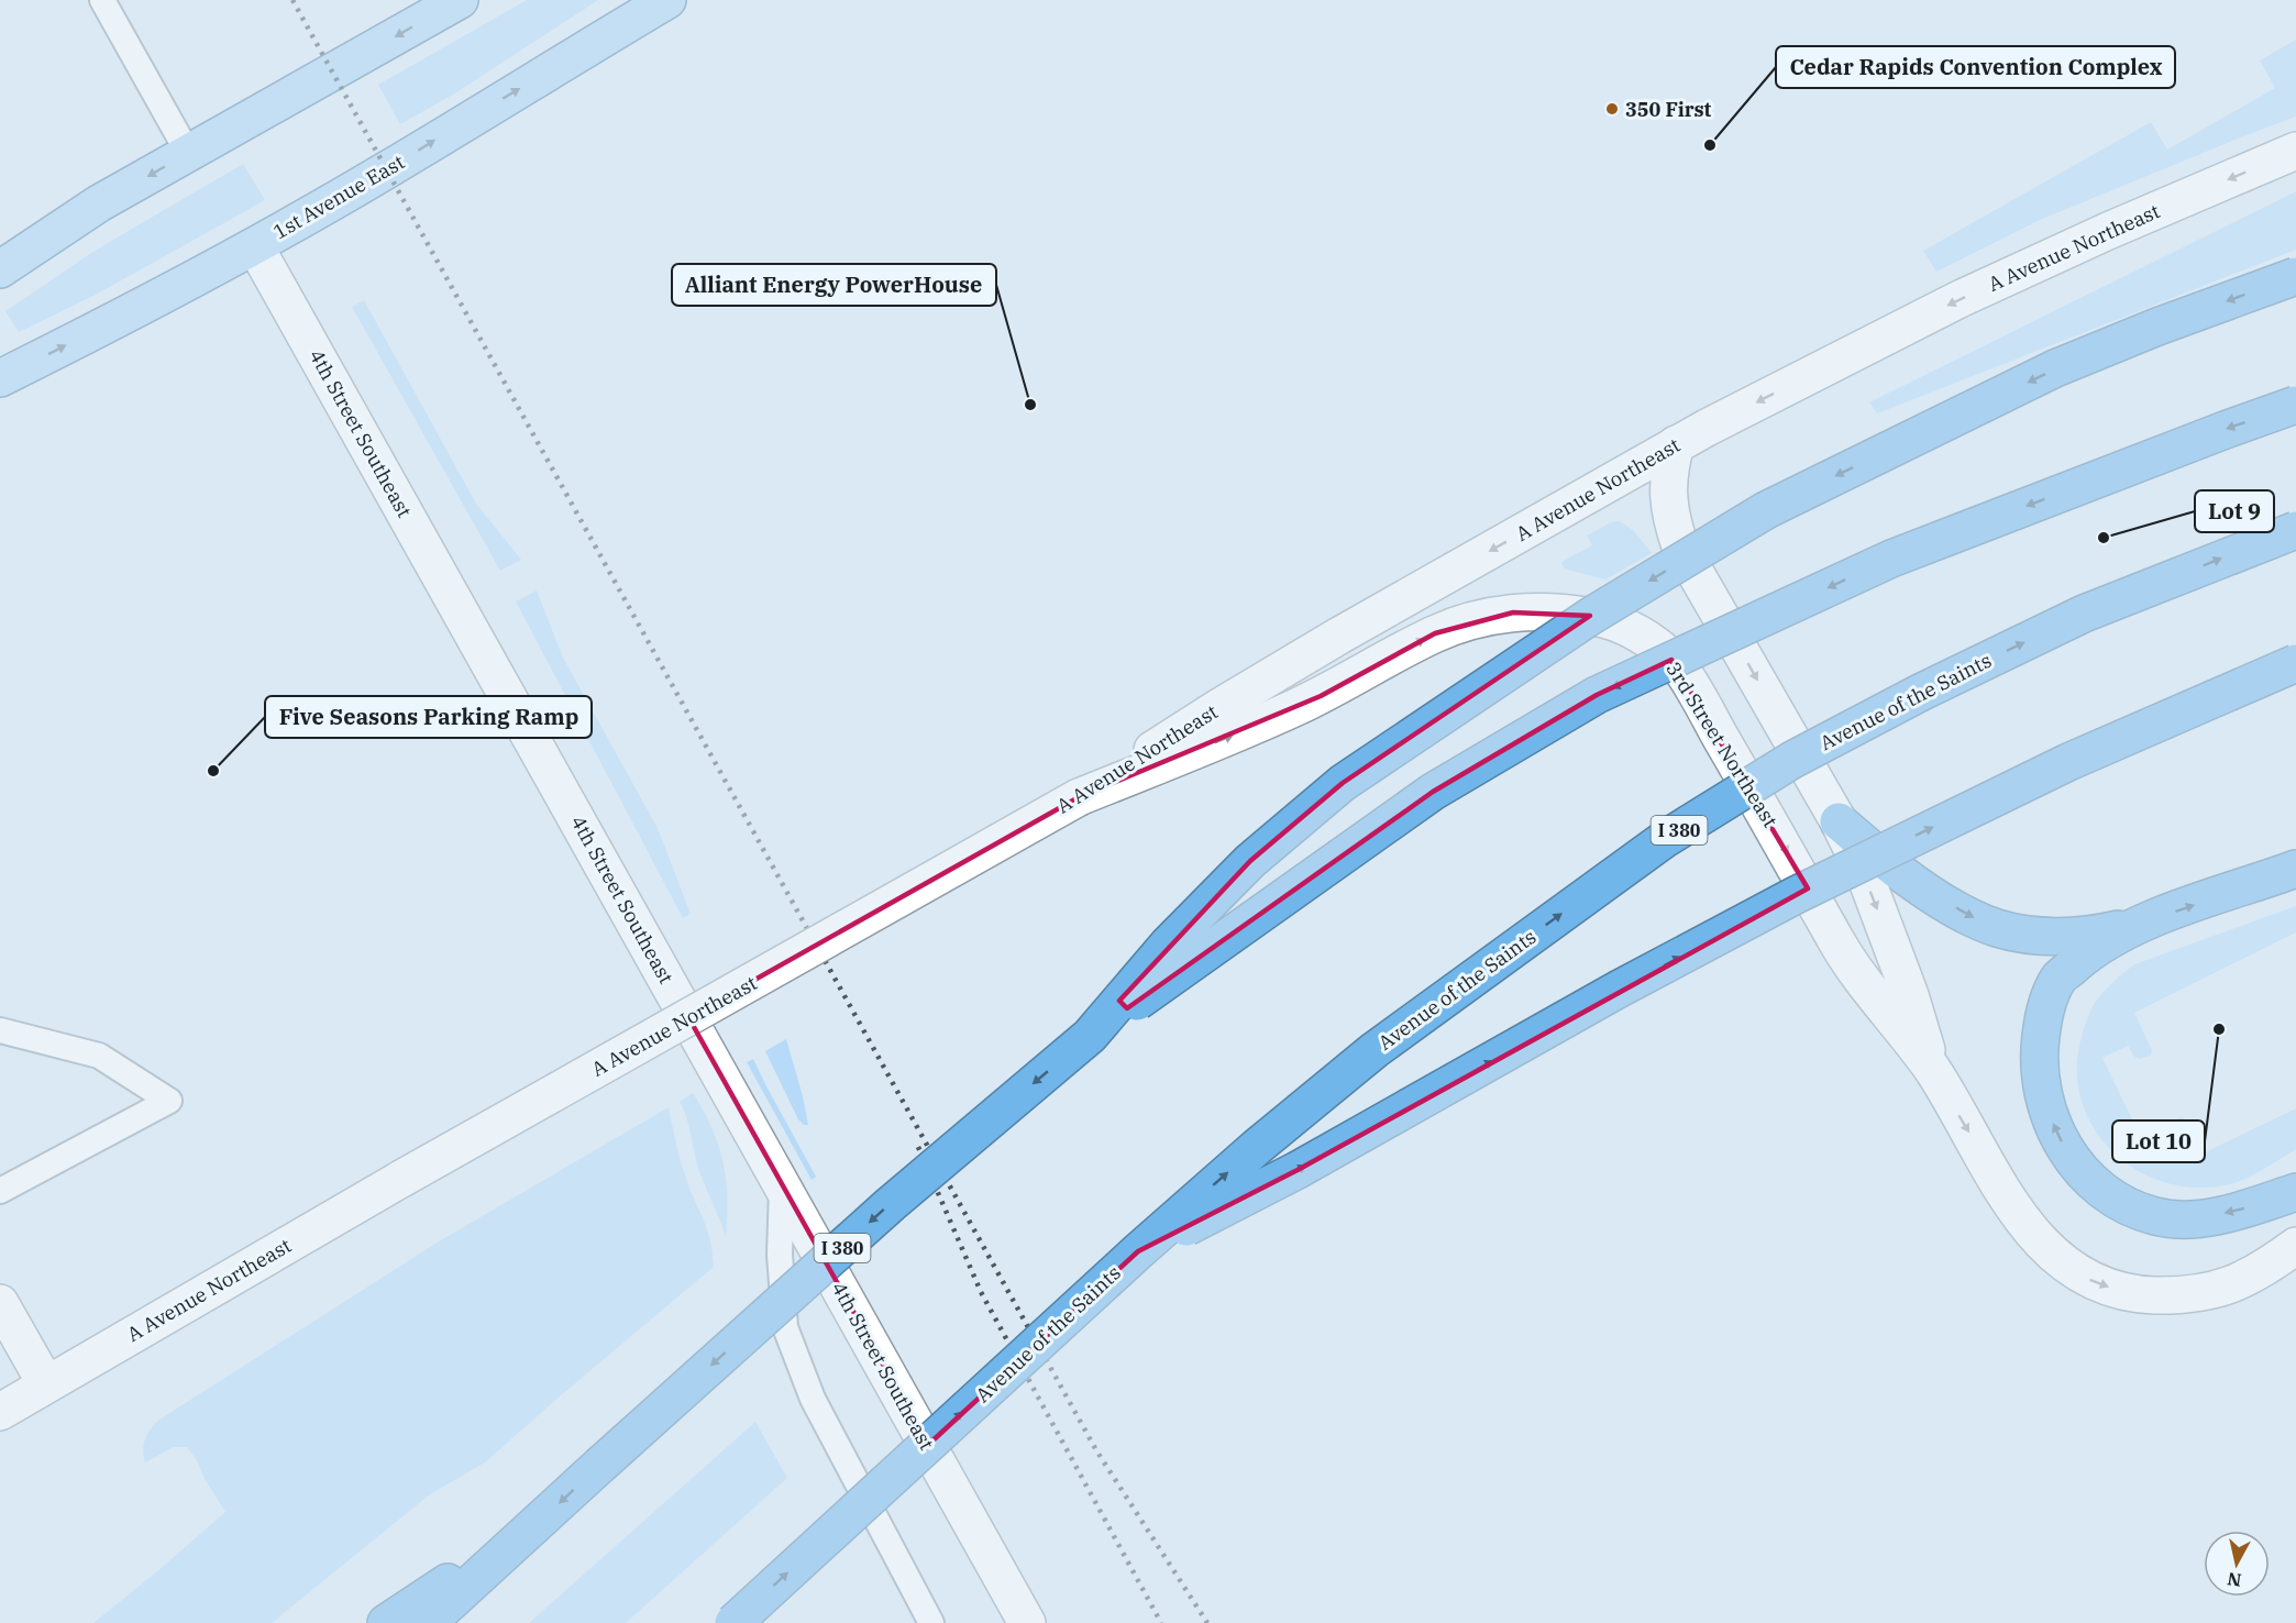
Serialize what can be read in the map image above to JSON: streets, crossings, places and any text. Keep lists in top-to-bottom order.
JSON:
{
  "streets": {
    "highway": ["Avenue of the Saints", "I 380"],
    "main road": ["1st Avenue East"],
    "street": ["A Avenue Northeast", "4th Street Southeast", "3rd Street Northeast"]
  },
  "crossings": [
    ["1st Avenue East", "4th Street Southeast"],
    ["A Avenue Northeast", "3rd Street Northeast"]
  ],
  "one_way": ["A Avenue Northeast"],
  "places": [
    "350 First",
    "Cedar Rapids Convention Complex",
    "Alliant Energy PowerHouse",
    "Lot 9",
    "Five Seasons Parking Ramp",
    "Lot 10"
  ],
  "north": "bottom"
}
